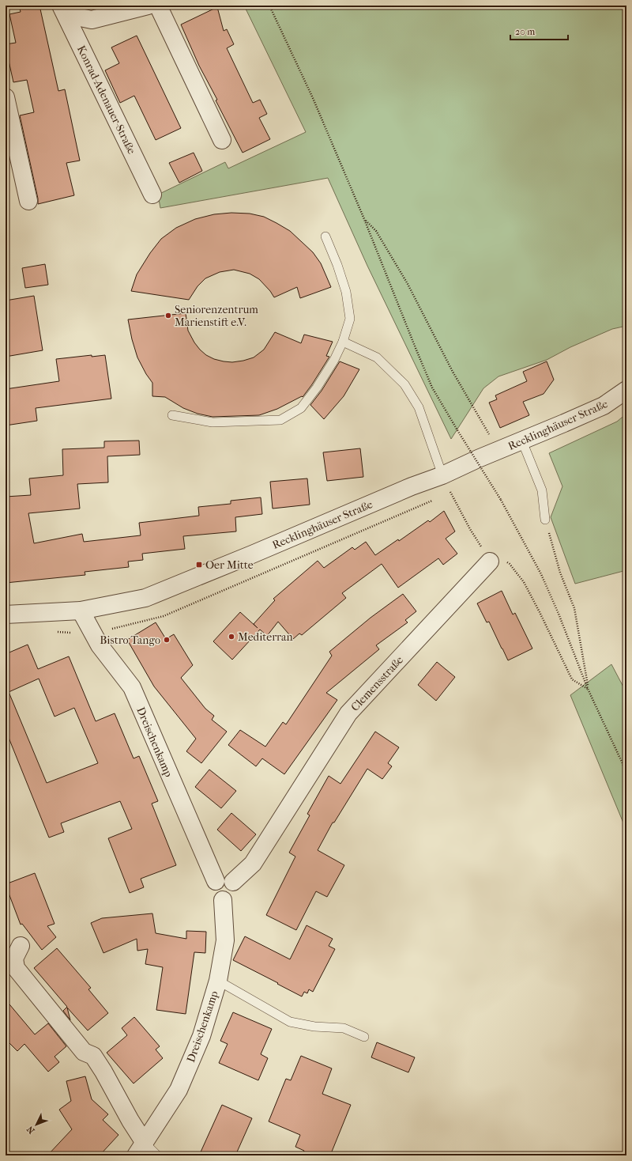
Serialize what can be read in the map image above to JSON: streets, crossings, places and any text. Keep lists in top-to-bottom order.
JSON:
{
  "streets": {
    "street": [
      "Konrad-Adenauer-Straße",
      "Recklinghäuser Straße",
      "Clemensstraße",
      "Dreischenkamp"
    ]
  },
  "crossings": [
    ["Recklinghäuser Straße", "Dreischenkamp"],
    ["Clemensstraße", "Dreischenkamp"]
  ],
  "places": {
    "other": ["Seniorenzentrum Marienstift e.V.", "Mediterran", "Bistro Tango"],
    "transit": ["Oer Mitte"]
  },
  "scale_bar": "20 m",
  "north": "bottom left"
}
